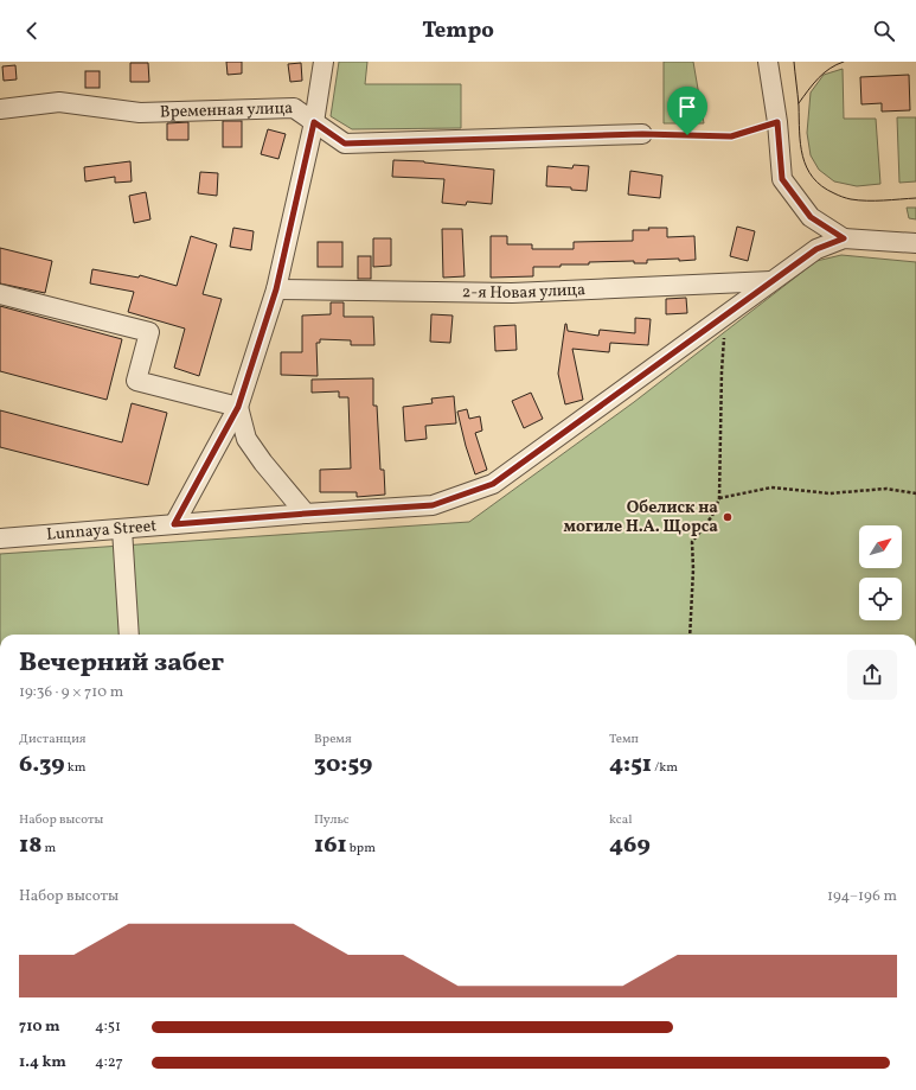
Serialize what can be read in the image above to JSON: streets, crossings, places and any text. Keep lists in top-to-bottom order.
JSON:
{
  "streets": {
    "street": ["Временная улица", "2-я Новая улица", "Lunnaya Street"]
  },
  "crossings": [
    ["2-я Новая улица", "Lunnaya Street"]
  ],
  "places": ["Обелиск на могиле Н.А. Щорса"],
  "north": "top right",
  "page": {
    "header": "Tempo",
    "heading": ["Вечерний забег", "19:36 · 9 × 710 m"],
    "stats": [
      ["Дистанция", "6.39 km"],
      ["Время", "30:59"],
      ["Темп", "4:51 /km"],
      ["Набор высоты", "18 m"],
      ["Пульс", "161 bpm"],
      ["kcal", "469"]
    ],
    "chart": ["Набор высоты", "194–196 m"],
    "list": [
      {
        "name": "710 m",
        "note": "4:51"
      },
      {
        "name": "1.4 km",
        "note": "4:27"
      }
    ]
  }
}
